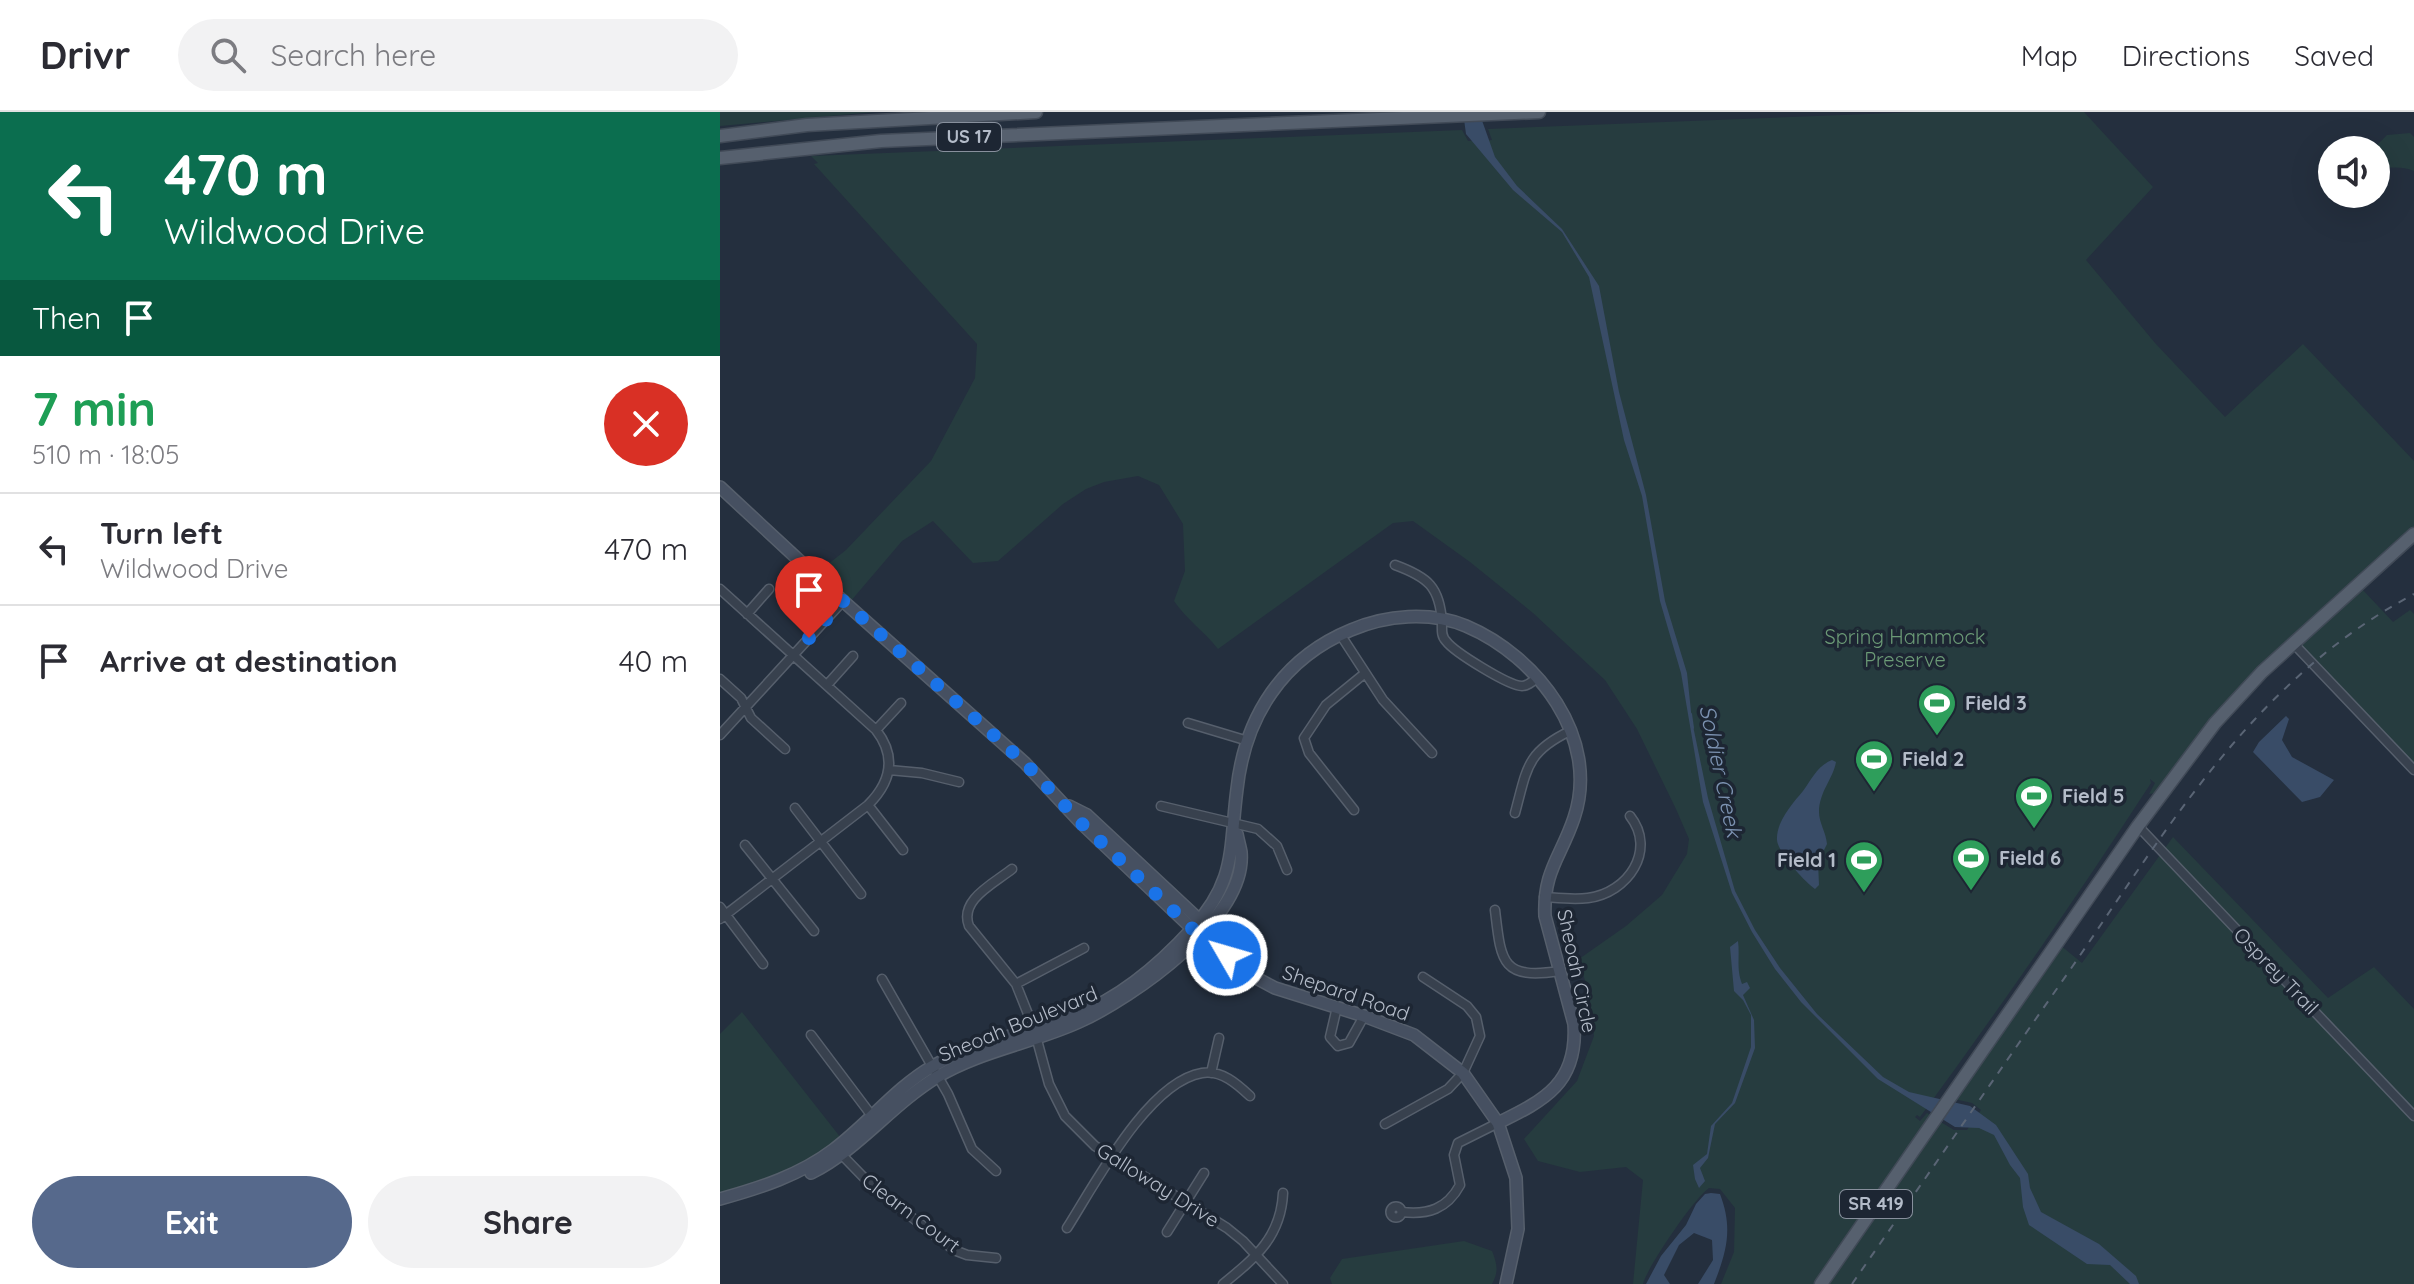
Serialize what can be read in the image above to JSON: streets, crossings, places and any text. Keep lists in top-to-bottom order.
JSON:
{
  "streets": {
    "main road": ["US 17", "SR 419"],
    "street": [
      "Sheoah Circle",
      "Osprey Trail",
      "Shepard Road",
      "Sheoah Boulevard",
      "Galloway Drive",
      "Clearn Court"
    ]
  },
  "crossings": [
    ["Sheoah Circle", "Shepard Road"],
    ["Sheoah Circle", "Sheoah Boulevard"],
    ["Osprey Trail", "SR 419"],
    ["Shepard Road", "Sheoah Boulevard"],
    ["Sheoah Boulevard", "Galloway Drive"],
    ["Sheoah Boulevard", "Clearn Court"]
  ],
  "water": ["Soldier Creek"],
  "parks": ["Spring Hammock Preserve"],
  "places": {
    "sports": [
      "Field 3",
      "Field 2",
      "Field 5",
      "Field 6",
      "Field 1"
    ]
  },
  "page": {
    "header": "Drivr",
    "search": "Search here",
    "nav": ["Map", "Directions", "Saved"],
    "turn": ["470 m", "Wildwood Drive"],
    "then": "Then",
    "heading": ["7 min", "510 m · 18:05"],
    "list": [
      {
        "name": "Turn left",
        "note": "Wildwood Drive",
        "value": "470 m"
      },
      {
        "name": "Arrive at destination",
        "value": "40 m"
      }
    ],
    "buttons": ["Exit", "Share"]
  }
}
